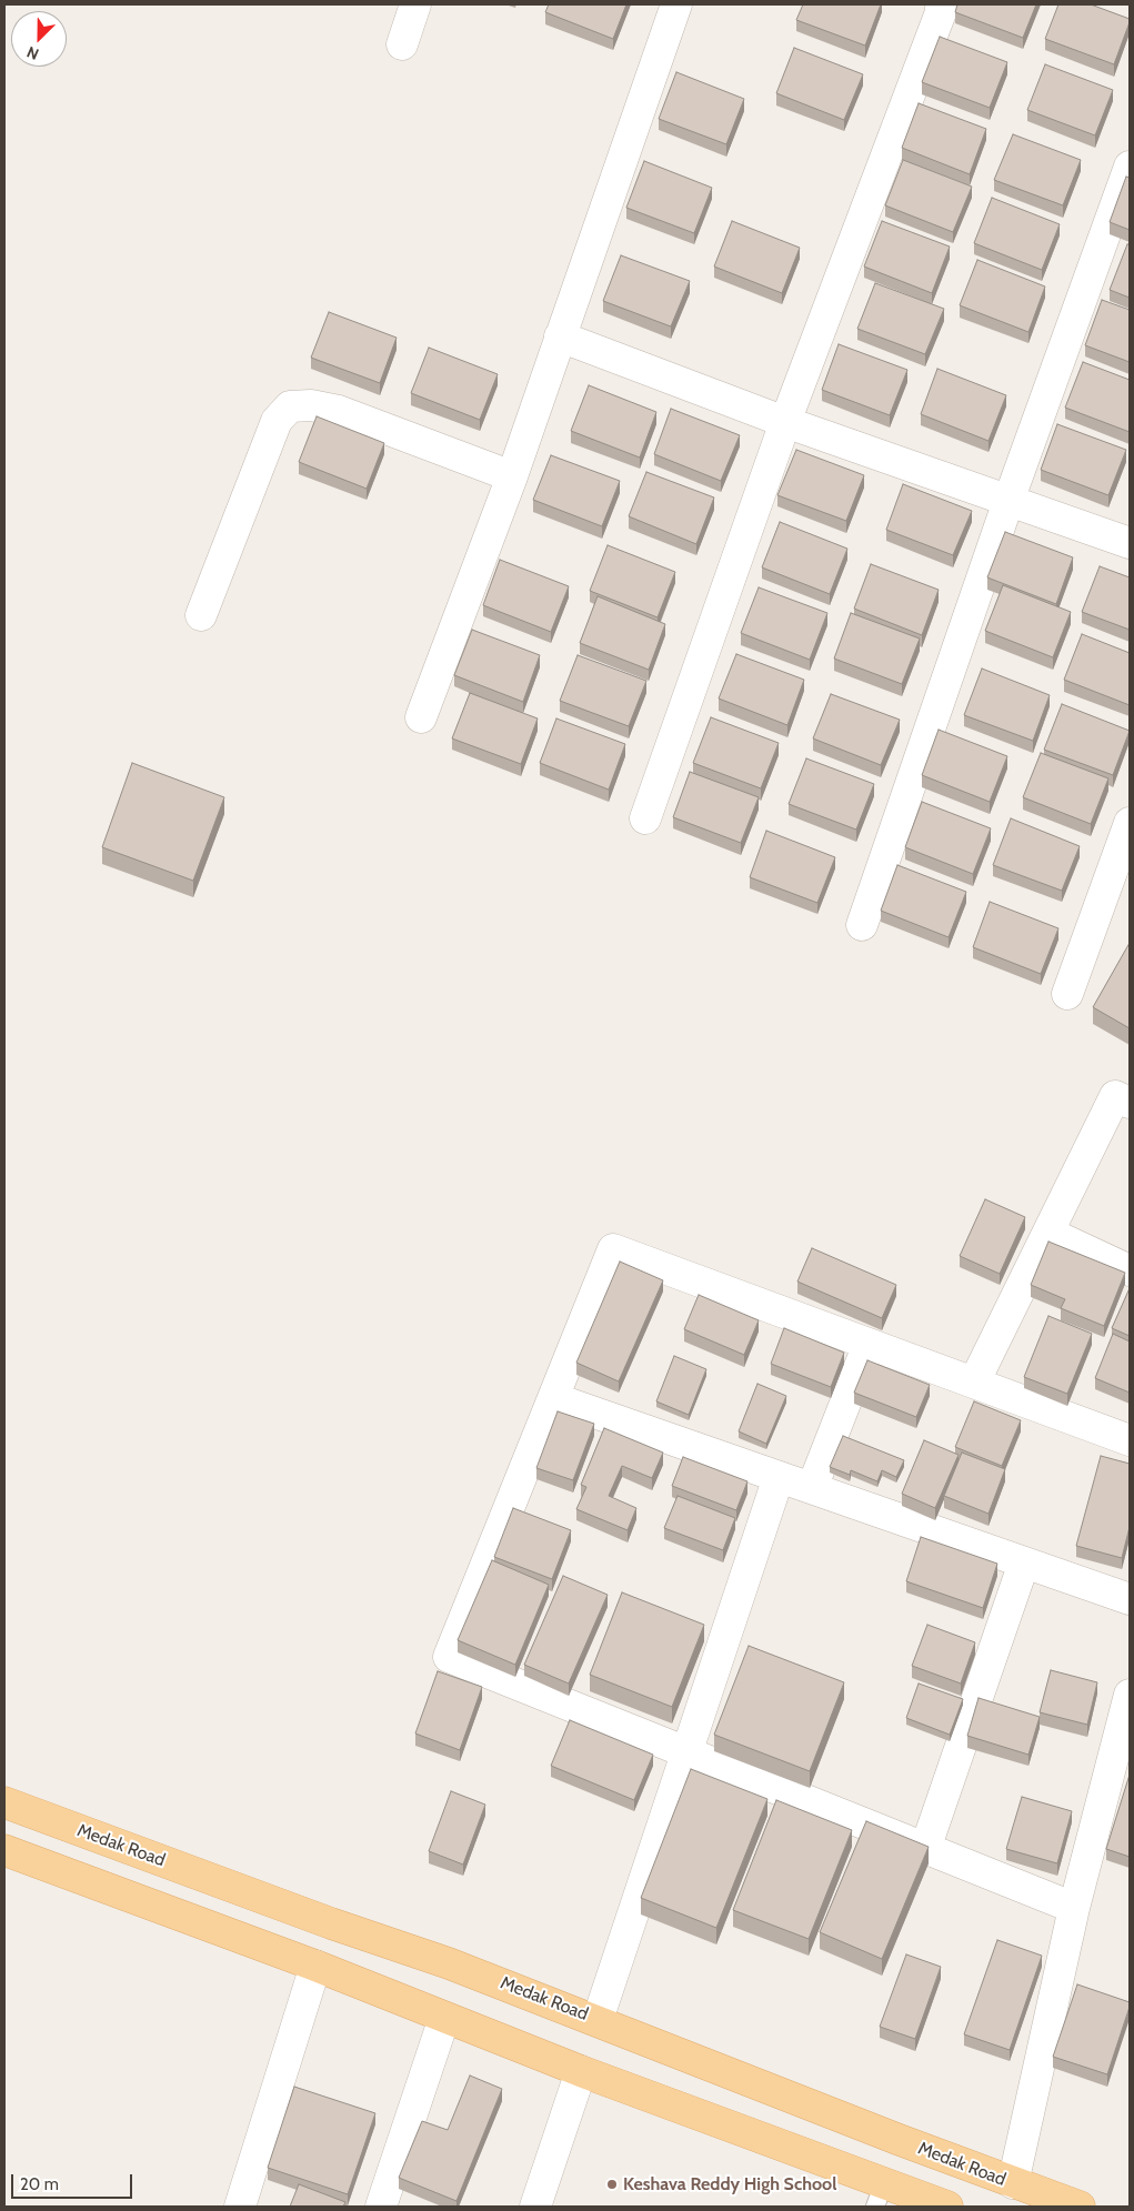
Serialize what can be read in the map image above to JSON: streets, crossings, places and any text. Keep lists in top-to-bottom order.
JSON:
{
  "streets": {
    "main road": ["Medak Road"]
  },
  "places": ["Keshava Reddy High School"],
  "scale_bar": "20 m",
  "north": "bottom left"
}
